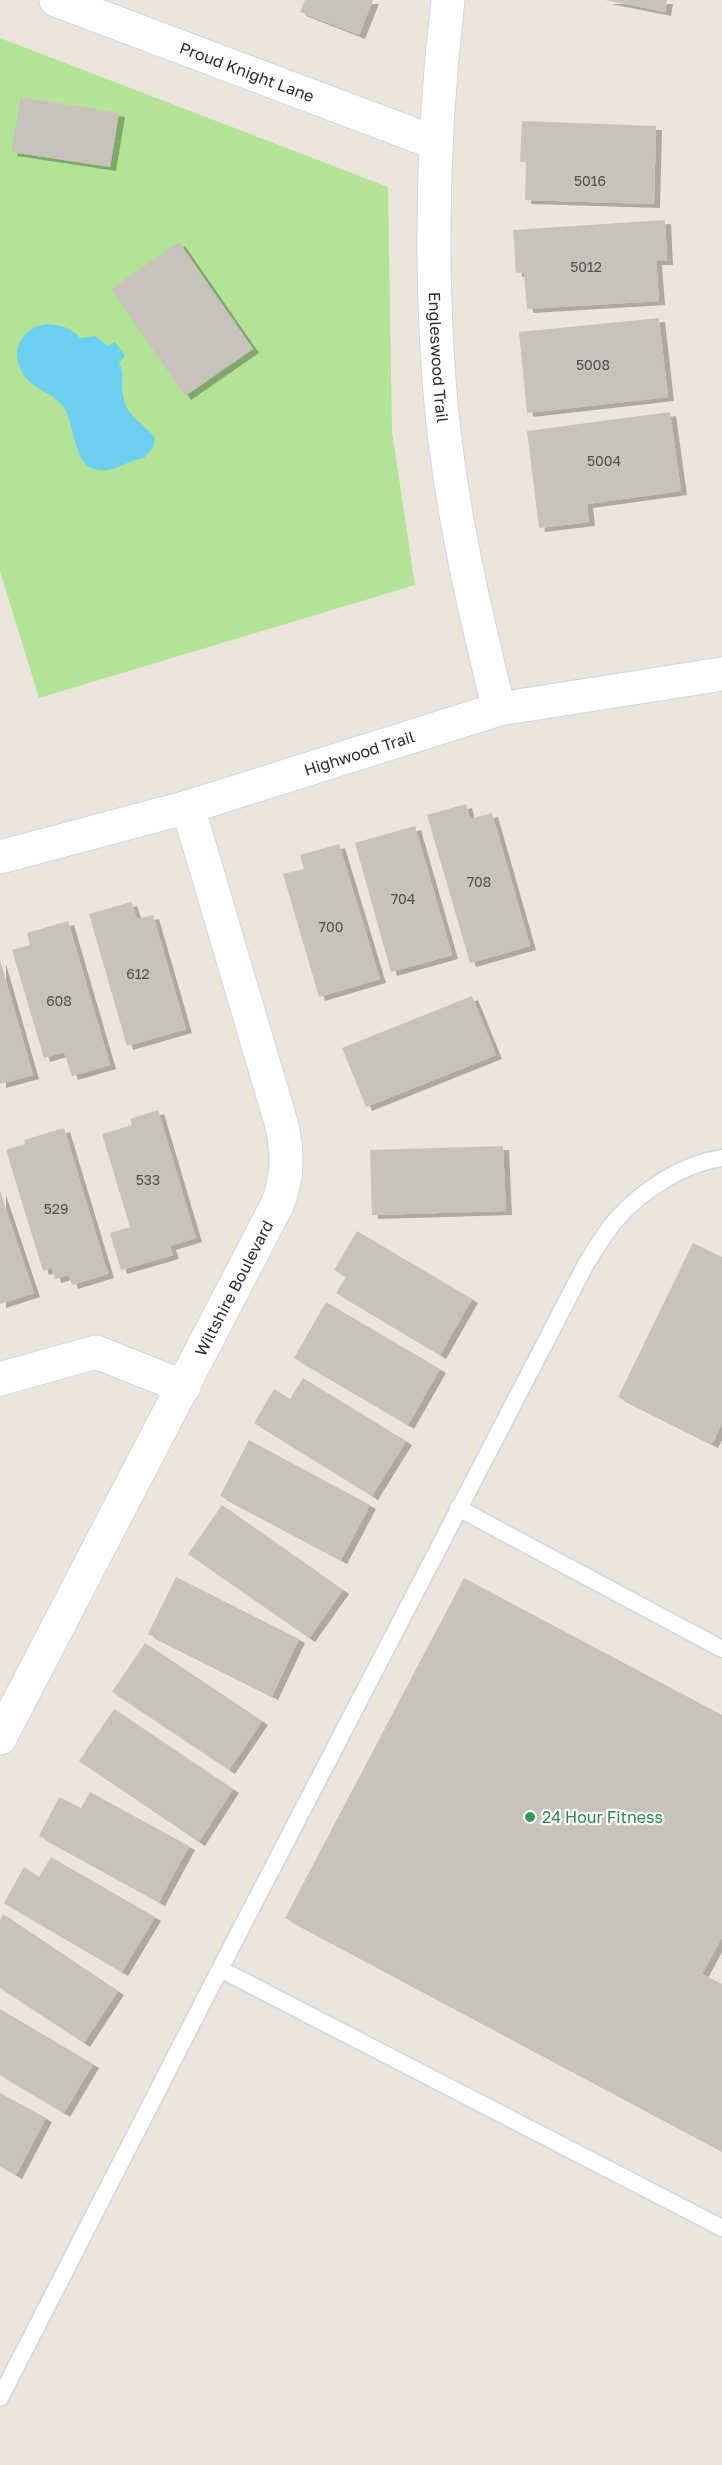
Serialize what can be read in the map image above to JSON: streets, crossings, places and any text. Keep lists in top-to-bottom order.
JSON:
{
  "streets": {
    "street": [
      "Proud Knight Lane",
      "Engleswood Trail",
      "Highwood Trail",
      "Wiltshire Boulevard"
    ]
  },
  "crossings": [
    ["Proud Knight Lane", "Engleswood Trail"],
    ["Engleswood Trail", "Highwood Trail"],
    ["Highwood Trail", "Wiltshire Boulevard"]
  ],
  "places": ["24 Hour Fitness"],
  "house_numbers": [
    "5016",
    "5012",
    "5008",
    "5004",
    "708",
    "704",
    "700",
    "612",
    "608",
    "533",
    "529"
  ]
}
